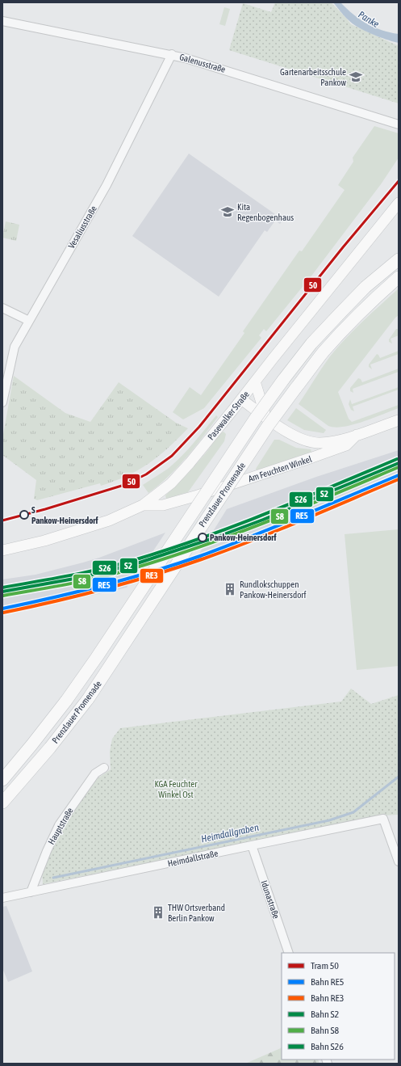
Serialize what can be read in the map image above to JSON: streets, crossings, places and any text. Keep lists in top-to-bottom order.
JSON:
{
  "streets": {
    "main road": ["Pasewalker Straße", "Am Feuchten Winkel", "Prenzlauer Promenade"],
    "street": [
      "Galenusstraße",
      "Vesaliusstraße",
      "Hauptstraße",
      "Heimdallstraße",
      "Idunastraße"
    ]
  },
  "crossings": [
    ["Galenusstraße", "Vesaliusstraße"],
    ["Pasewalker Straße", "Am Feuchten Winkel"],
    ["Hauptstraße", "Heimdallstraße"],
    ["Heimdallstraße", "Idunastraße"]
  ],
  "water": ["Panke", "Heimdallgraben"],
  "parks": ["KGA Feuchter Winkel Ost"],
  "places": {
    "school or university": ["Gartenarbeitsschule Pankow", "Kita Regenbogenhaus"],
    "other": ["S Pankow-Heinersdorf", "Pankow-Heinersdorf"],
    "building": ["Rundlokschuppen Pankow-Heinersdorf", "THW Ortsverband Berlin Pankow"]
  },
  "lines": [
    "tram line 50",
    "rail line S26",
    "rail line S2",
    "rail line S8",
    "rail line RE5",
    "rail line RE3"
  ],
  "legend": [
    "Tram 50",
    "Bahn RE5",
    "Bahn RE3",
    "Bahn S2",
    "Bahn S8",
    "Bahn S26"
  ]
}
